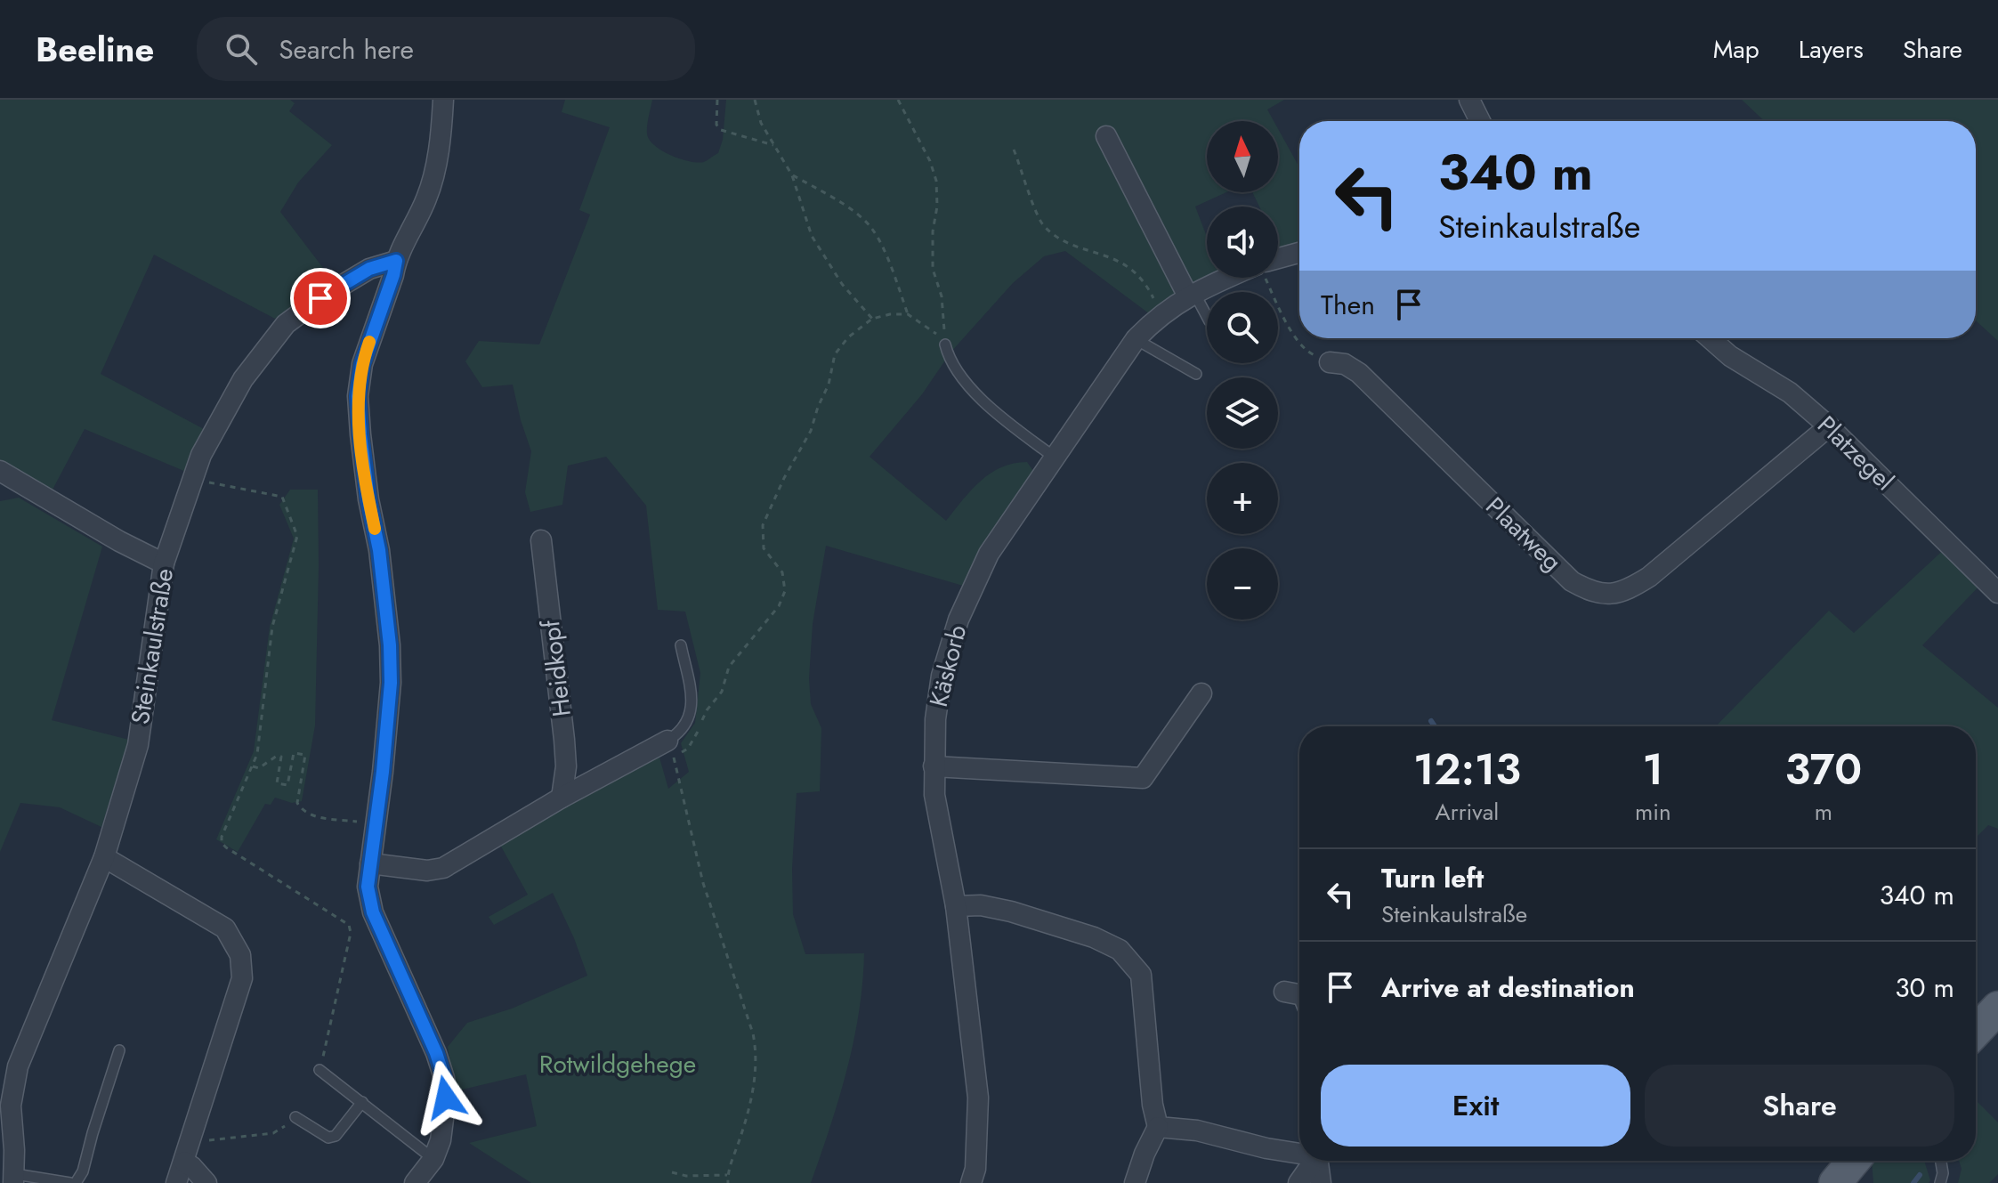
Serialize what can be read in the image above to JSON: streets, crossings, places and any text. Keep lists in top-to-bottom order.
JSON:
{
  "streets": {
    "street": [
      "Platzegel",
      "Plaatweg",
      "Steinkaulstraße",
      "Käskorb",
      "Heidkopf"
    ]
  },
  "crossings": [
    ["Platzegel", "Plaatweg"]
  ],
  "parks": ["Rotwildgehege"],
  "north": "top",
  "page": {
    "header": "Beeline",
    "search": "Search here",
    "nav": ["Map", "Layers", "Share"],
    "map_buttons": ["+", "−"],
    "turn": ["340 m", "Steinkaulstraße"],
    "then": "Then",
    "eta": [
      "12:13",
      "Arrival",
      "1",
      "min",
      "370",
      "m"
    ],
    "list": [
      {
        "name": "Turn left",
        "note": "Steinkaulstraße",
        "value": "340 m"
      },
      {
        "name": "Arrive at destination",
        "value": "30 m"
      }
    ],
    "buttons": ["Exit", "Share"]
  }
}
